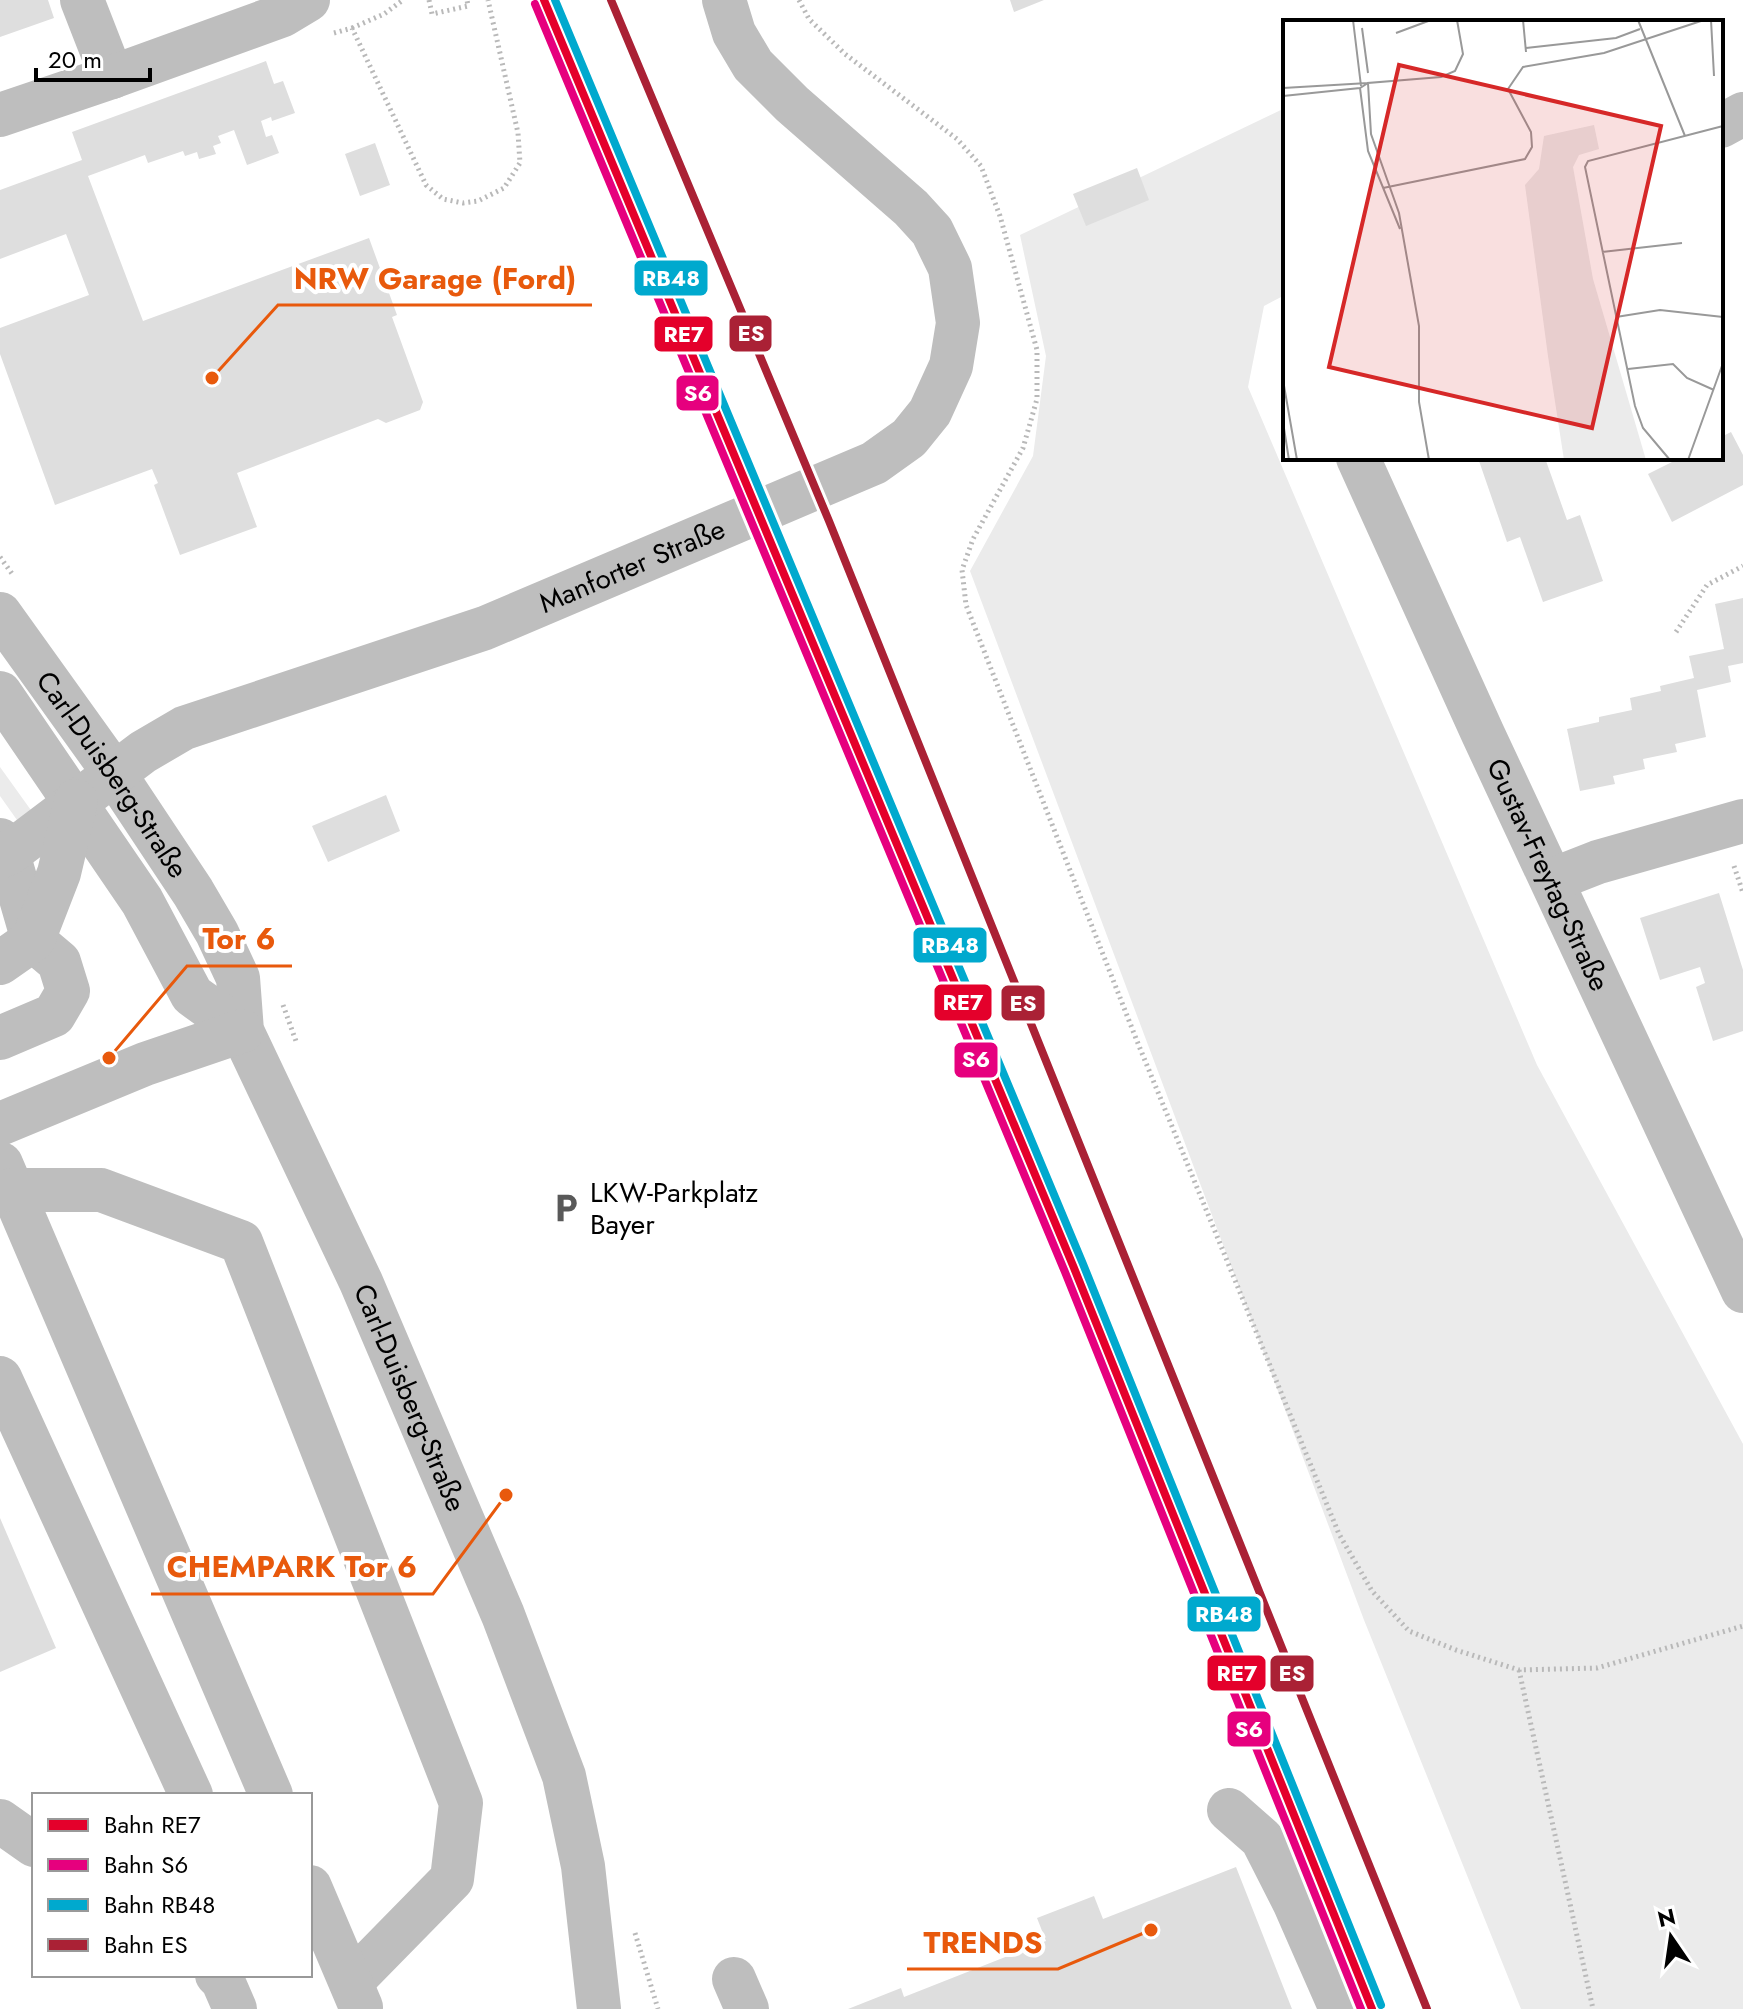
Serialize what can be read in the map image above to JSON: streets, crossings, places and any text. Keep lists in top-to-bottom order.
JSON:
{
  "streets": {
    "street": ["Manforter Straße", "Carl-Duisberg-Straße", "Gustav-Freytag-Straße"]
  },
  "crossings": [
    ["Manforter Straße", "Carl-Duisberg-Straße"]
  ],
  "places": {
    "other": [
      "NRW Garage (Ford)",
      "Tor 6",
      "CHEMPARK Tor 6",
      "TRENDS"
    ],
    "parking": ["LKW-Parkplatz Bayer"]
  },
  "lines": [
    "rail line RE7",
    "rail line RB48",
    "rail line ES",
    "rail line S6"
  ],
  "legend": [
    "Bahn RE7",
    "Bahn S6",
    "Bahn RB48",
    "Bahn ES"
  ],
  "scale_bar": "20 m",
  "north": "top"
}
